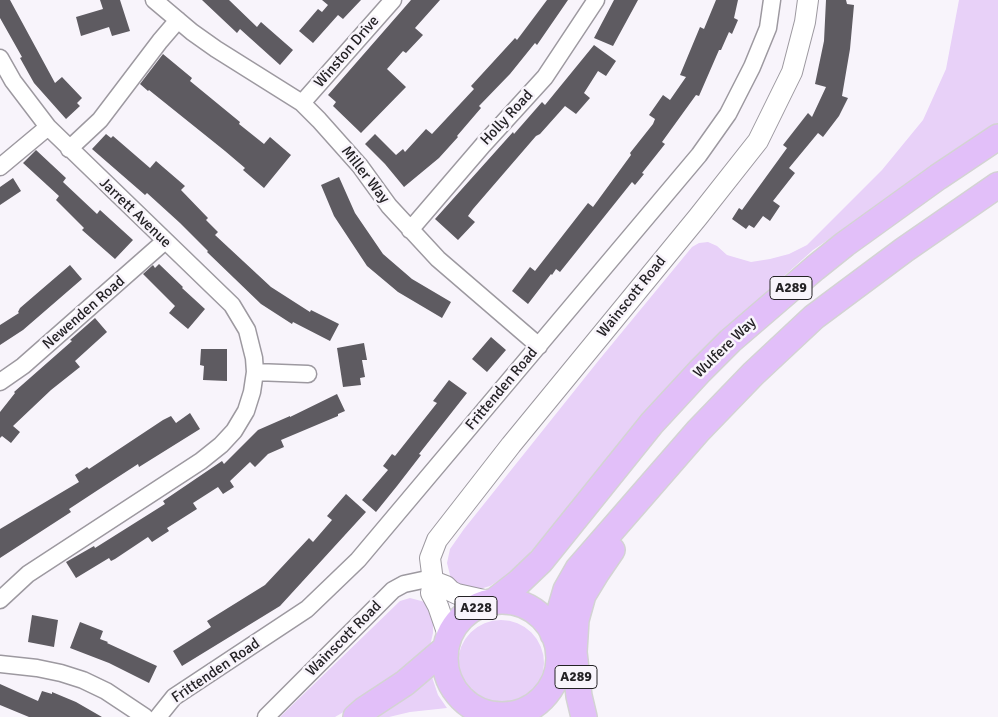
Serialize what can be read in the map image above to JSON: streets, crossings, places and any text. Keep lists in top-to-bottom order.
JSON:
{
  "streets": {
    "main road": ["A289", "Wulfere Way", "A228"],
    "street": [
      "Winston Drive",
      "Holly Road",
      "Miller Way",
      "Jarrett Avenue",
      "Wainscott Road",
      "Newenden Road",
      "Frittenden Road"
    ]
  },
  "crossings": [
    ["Winston Drive", "Miller Way"],
    ["Holly Road", "Miller Way"],
    ["Miller Way", "Frittenden Road"],
    ["Jarrett Avenue", "Newenden Road"],
    ["A289", "Wainscott Road"],
    ["A289", "Wulfere Way"],
    ["A289", "A228"],
    ["Wainscott Road", "Wulfere Way"],
    ["Wainscott Road", "A228"],
    ["Wulfere Way", "A228"]
  ]
}
